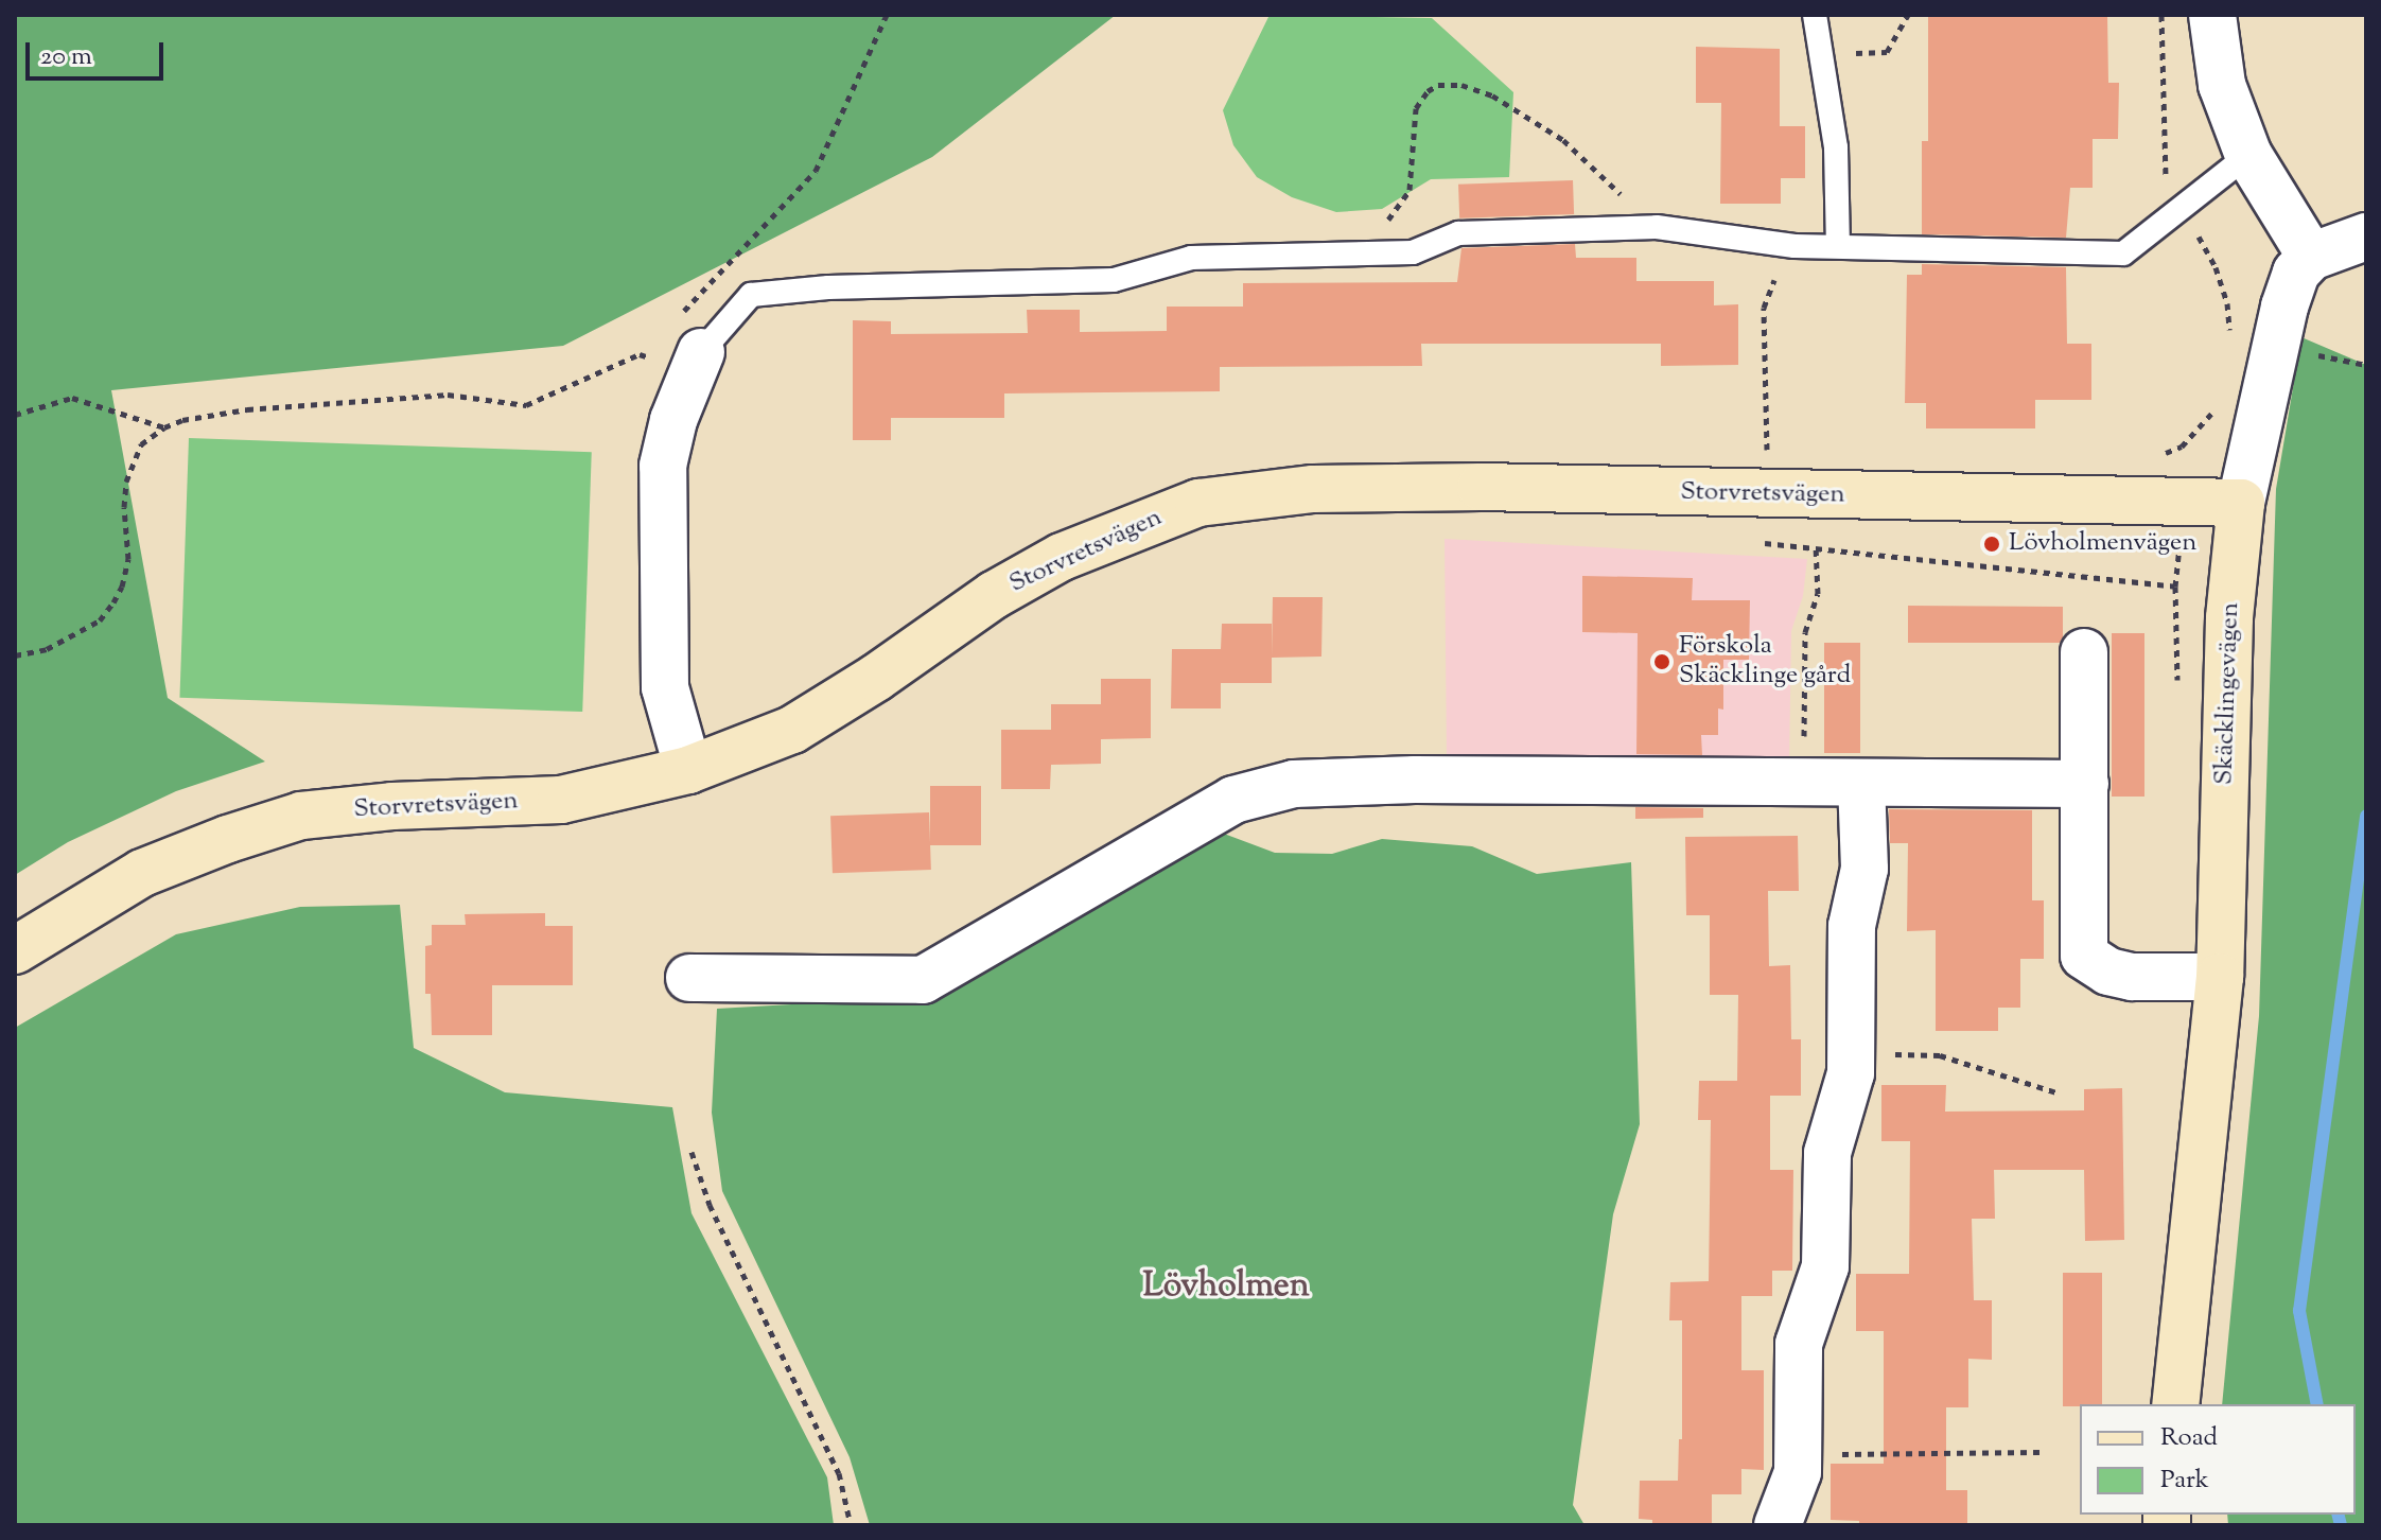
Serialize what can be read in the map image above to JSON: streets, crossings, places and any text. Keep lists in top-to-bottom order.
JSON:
{
  "streets": {
    "street": ["Storvretsvägen", "Skäcklingevägen"]
  },
  "crossings": [
    ["Storvretsvägen", "Skäcklingevägen"]
  ],
  "districts": ["Lövholmen"],
  "places": ["Lövholmenvägen", "Förskola Skäcklinge gård"],
  "legend": ["Road", "Park"],
  "scale_bar": "20 m"
}
